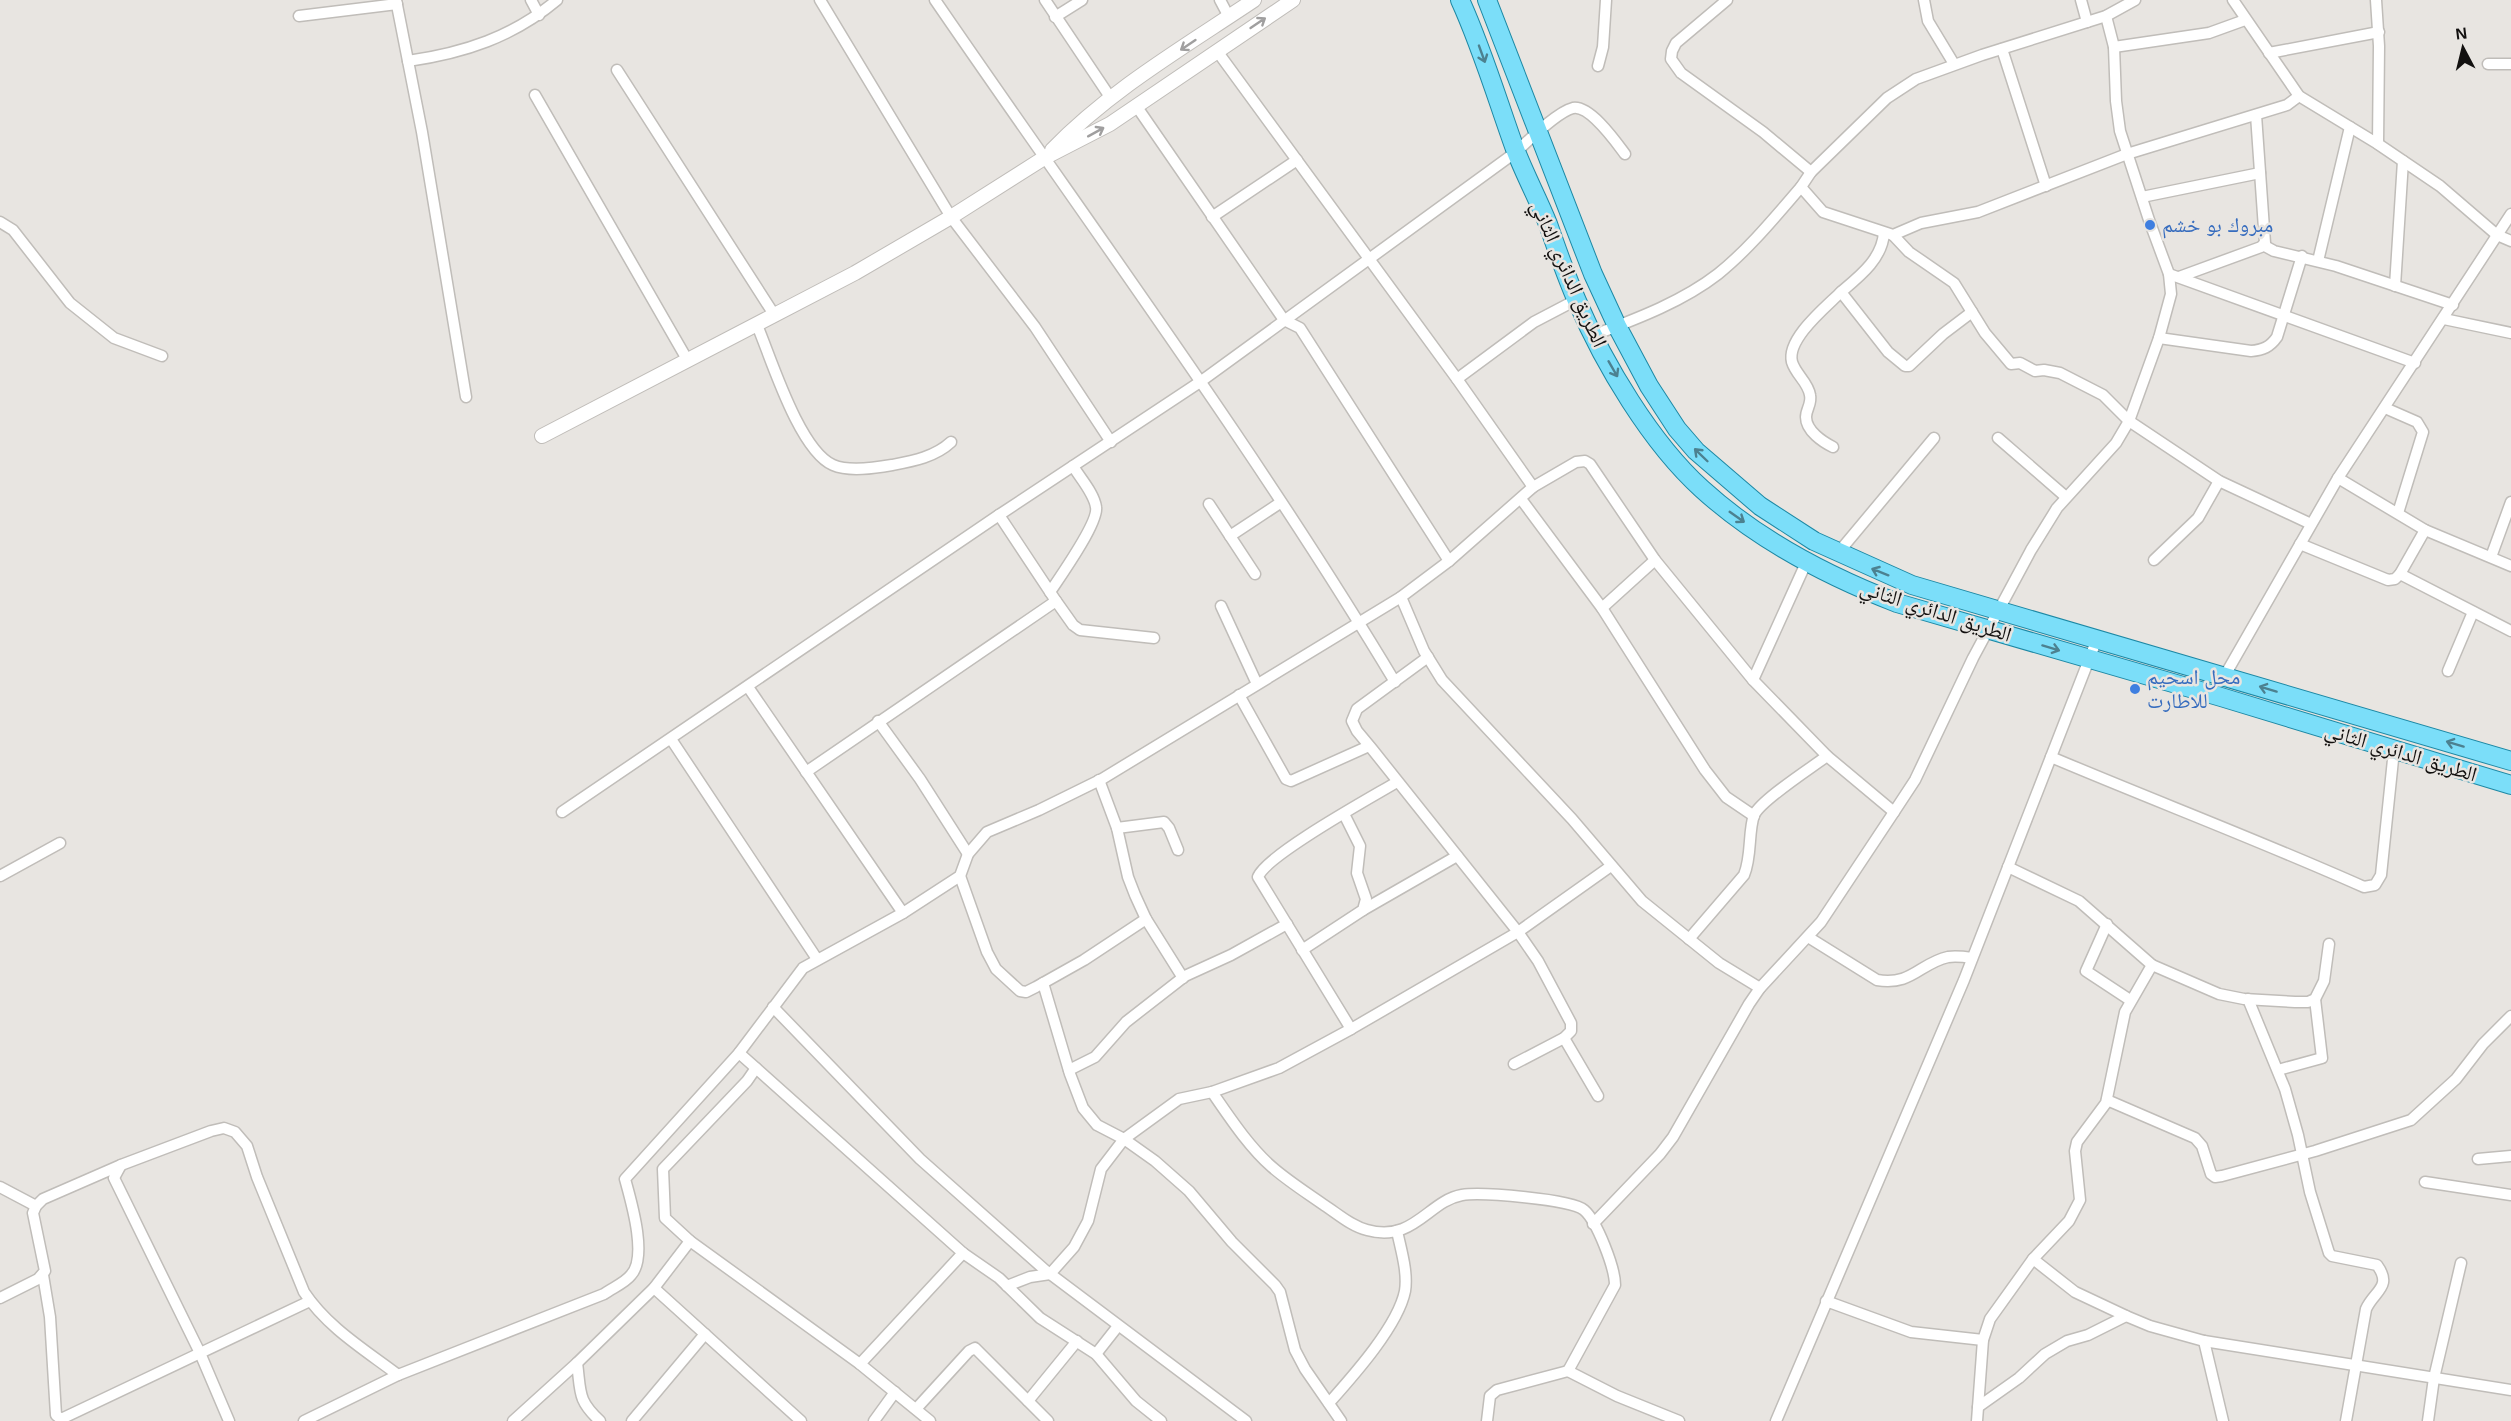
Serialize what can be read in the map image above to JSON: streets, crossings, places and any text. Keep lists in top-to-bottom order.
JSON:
{
  "streets": {
    "main road": ["الطريق الدائري الثاني"]
  },
  "places": ["مبروك بو خشم", "محل اسحيم للاطارت"],
  "north": "top"
}
